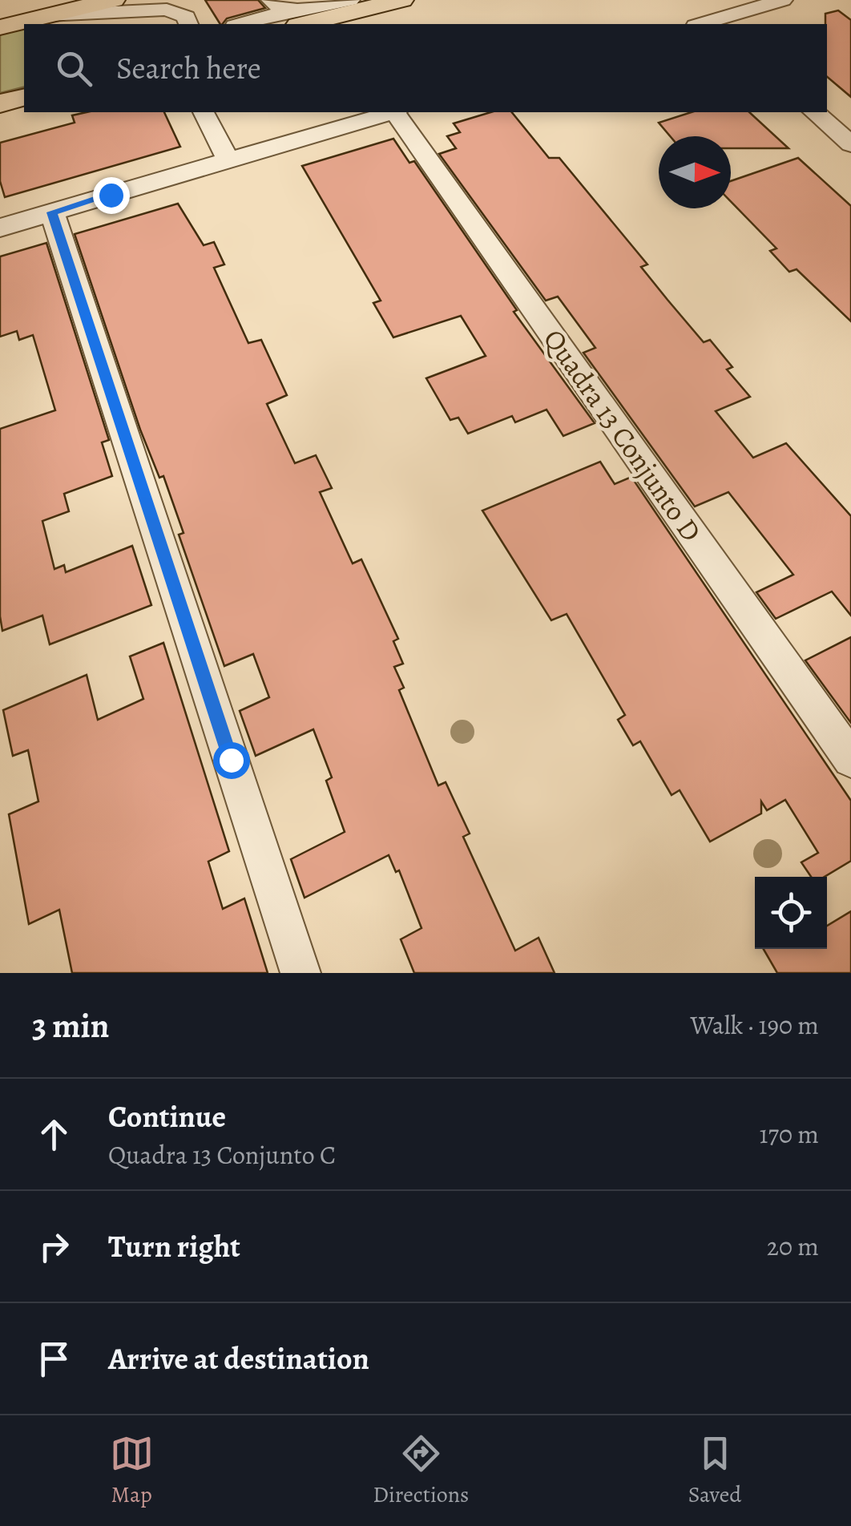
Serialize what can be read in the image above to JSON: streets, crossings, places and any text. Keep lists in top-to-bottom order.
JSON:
{
  "streets": {
    "street": ["Quadra 13 Conjunto D"]
  },
  "north": "right",
  "page": {
    "search": "Search here",
    "heading": ["3 min", "Walk · 190 m"],
    "list": [
      ["Continue", "Quadra 13 Conjunto C", "170 m"],
      ["Turn right", "20 m"],
      "Arrive at destination"
    ],
    "nav": ["Map", "Directions", "Saved"]
  }
}
